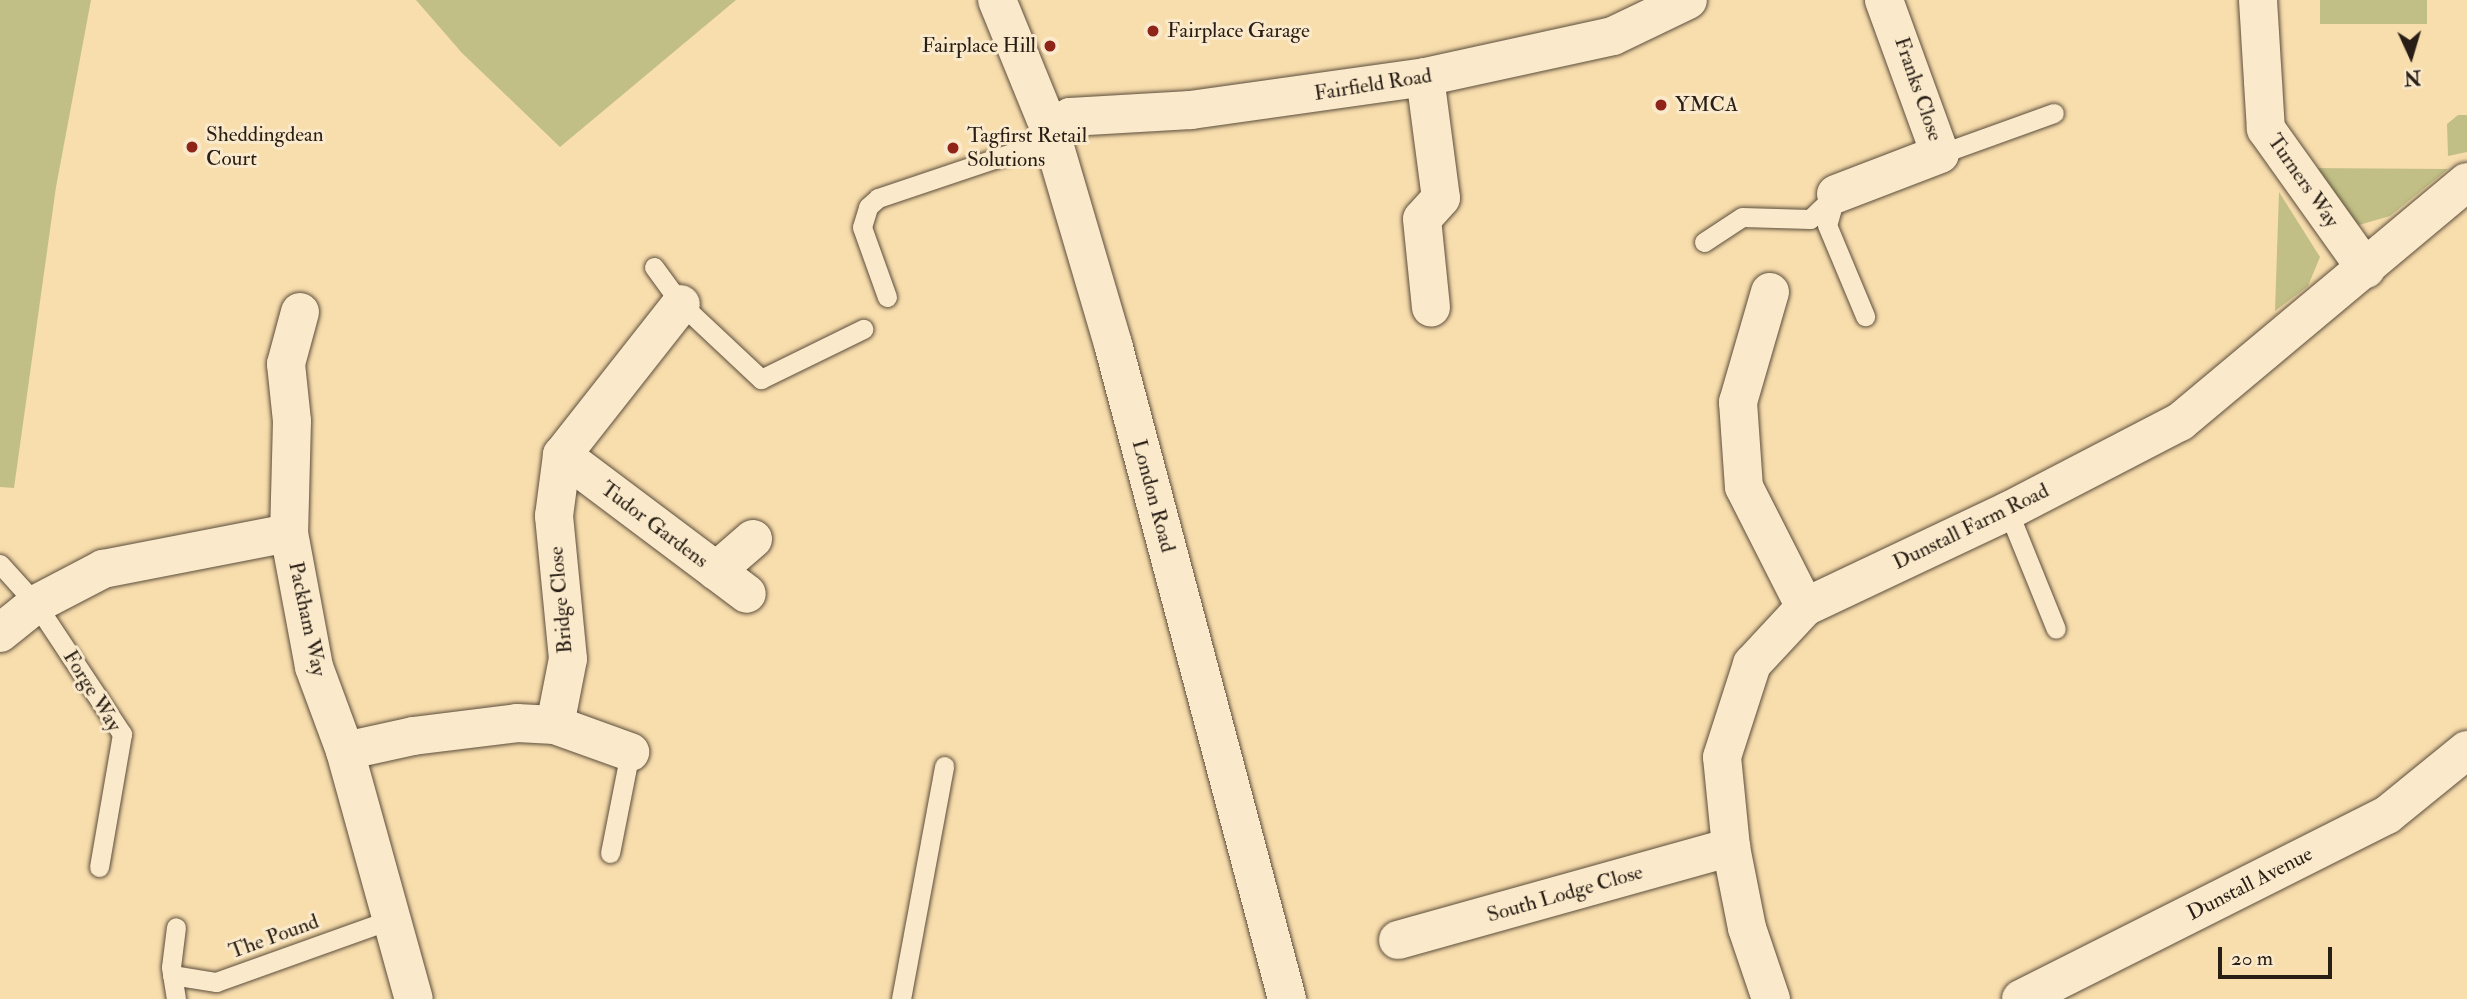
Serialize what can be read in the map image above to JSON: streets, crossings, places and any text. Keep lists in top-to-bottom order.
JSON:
{
  "streets": {
    "street": [
      "Fairfield Road",
      "Franks Close",
      "Turners Way",
      "London Road",
      "Tudor Gardens",
      "Dunstall Farm Road",
      "Bridge Close",
      "Packham Way",
      "Dunstall Avenue",
      "South Lodge Close"
    ],
    "lane": ["Forge Way", "The Pound"]
  },
  "crossings": [
    ["Fairfield Road", "London Road"],
    ["Turners Way", "Dunstall Farm Road"],
    ["Tudor Gardens", "Bridge Close"],
    ["Dunstall Farm Road", "South Lodge Close"],
    ["Packham Way", "The Pound"]
  ],
  "places": [
    "Fairplace Garage",
    "Fairplace Hill",
    "YMCA",
    "Sheddingdean Court",
    "Tagfirst Retail Solutions"
  ],
  "scale_bar": "20 m",
  "north": "bottom"
}
